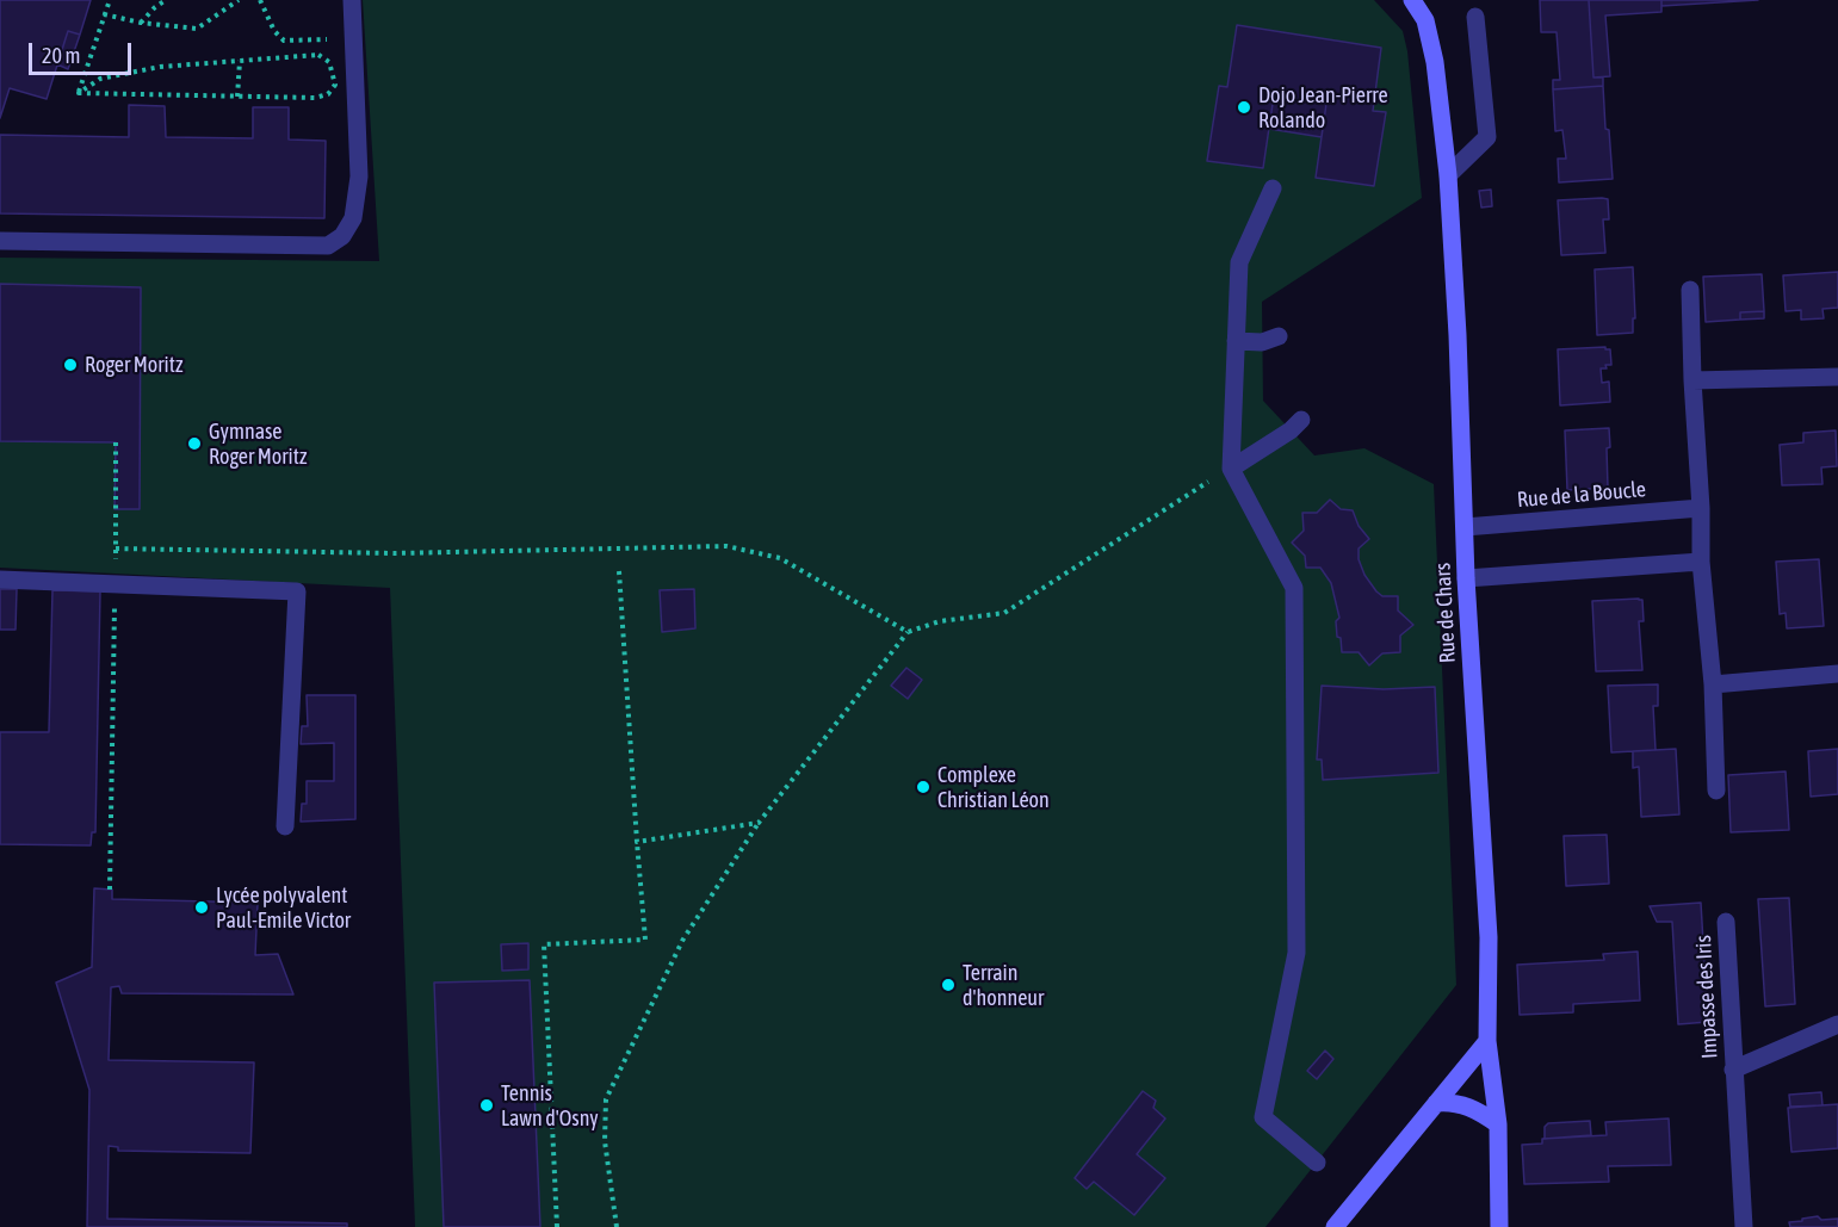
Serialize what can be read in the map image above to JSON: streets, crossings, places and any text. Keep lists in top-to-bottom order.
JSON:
{
  "streets": {
    "street": ["Rue de la Boucle", "Rue de Chars", "Impasse des Iris"]
  },
  "crossings": [
    ["Rue de la Boucle", "Rue de Chars"]
  ],
  "places": [
    "Dojo Jean-Pierre Rolando",
    "Roger Moritz",
    "Gymnase Roger Moritz",
    "Complexe Christian Léon",
    "Lycée polyvalent Paul-Emile Victor",
    "Terrain d'honneur",
    "Tennis Lawn d'Osny"
  ],
  "scale_bar": "20 m"
}
